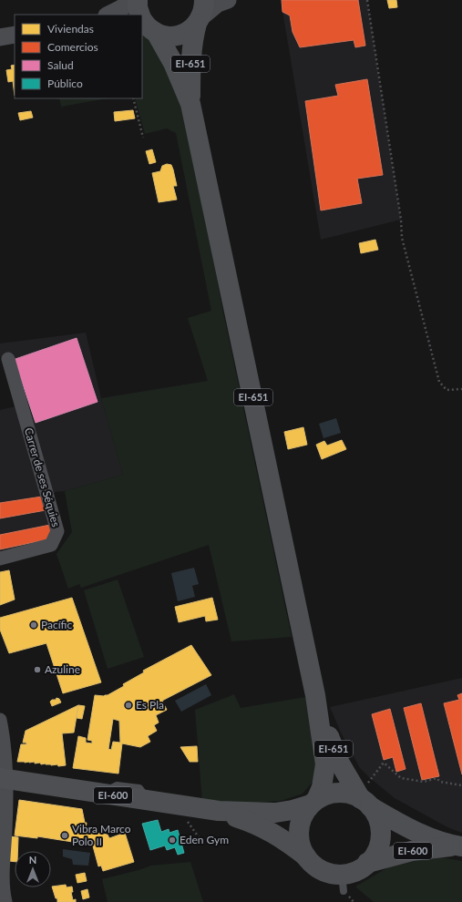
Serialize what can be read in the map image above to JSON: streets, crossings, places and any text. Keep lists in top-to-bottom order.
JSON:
{
  "streets": {
    "main road": ["EI-651", "EI-600"],
    "street": ["Carrer de ses Séquies"]
  },
  "crossings": [
    ["EI-651", "EI-600"]
  ],
  "places": [
    "Pacífic",
    "Azuline",
    "Es Pla",
    "Vibra Marco Polo II",
    "Eden Gym"
  ],
  "legend": [
    "Viviendas",
    "Comercios",
    "Salud",
    "Público"
  ],
  "north": "top"
}
